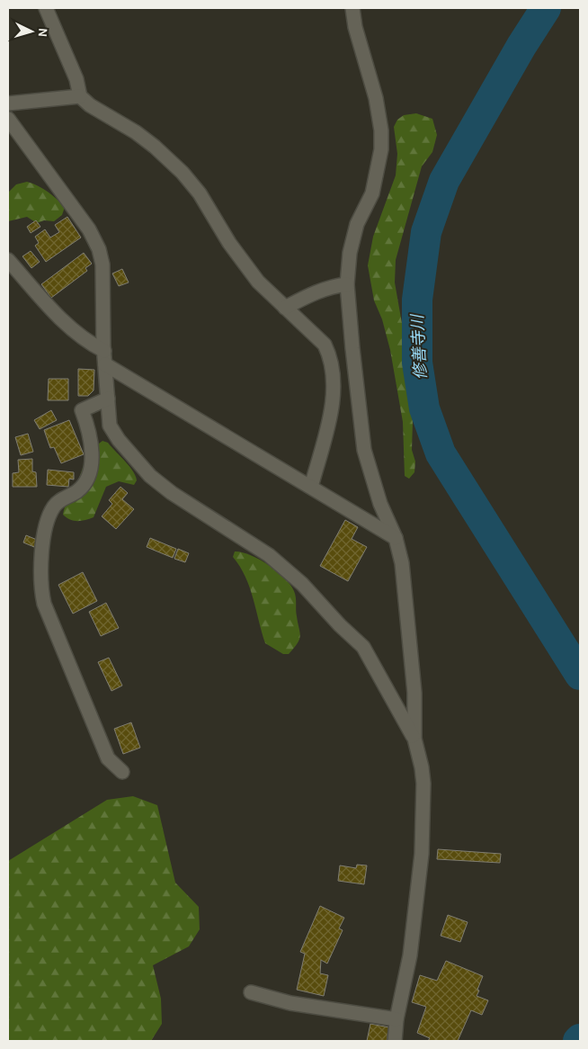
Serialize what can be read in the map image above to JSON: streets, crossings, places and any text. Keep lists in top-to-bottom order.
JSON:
{
  "water": ["修善寺川"],
  "north": "right"
}
